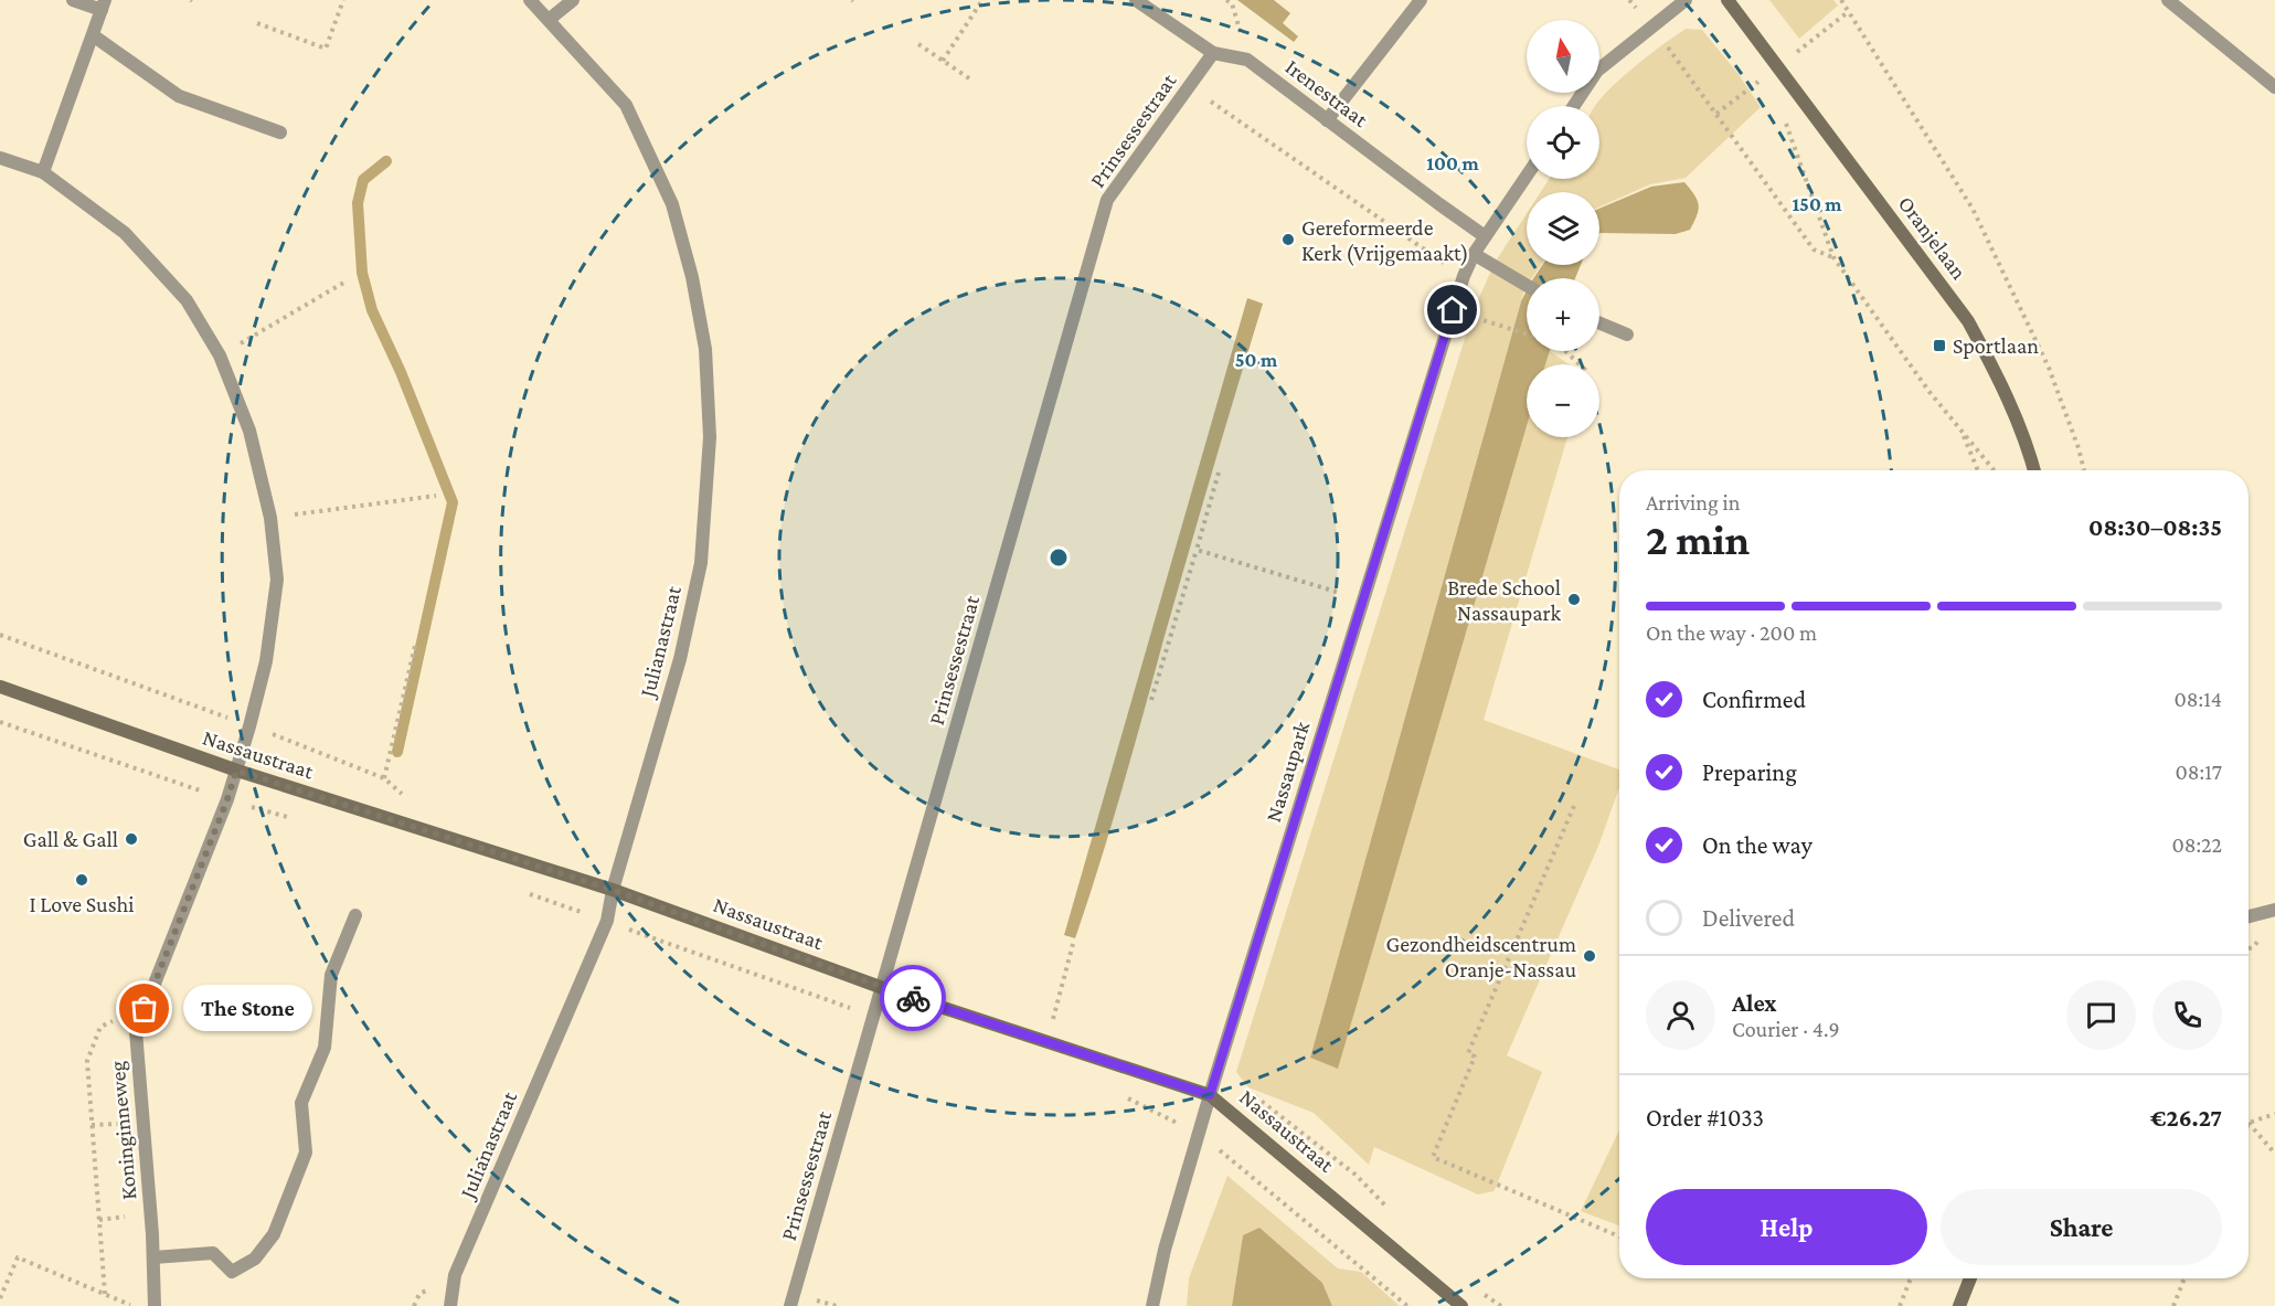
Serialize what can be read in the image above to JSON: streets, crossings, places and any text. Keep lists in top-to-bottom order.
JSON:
{
  "streets": {
    "main road": ["Oranjelaan", "Nassaustraat"],
    "street": [
      "Irenestraat",
      "Prinsessestraat",
      "Julianastraat",
      "Nassaupark",
      "Koninginneweg"
    ]
  },
  "crossings": [
    ["Irenestraat", "Prinsessestraat"],
    ["Irenestraat", "Nassaupark"],
    ["Prinsessestraat", "Nassaustraat"],
    ["Julianastraat", "Nassaustraat"],
    ["Nassaustraat", "Nassaupark"],
    ["Nassaustraat", "Koninginneweg"]
  ],
  "places": {
    "other": [
      "Gereformeerde Kerk (Vrijgemaakt)",
      "Brede School Nassaupark",
      "Gall & Gall",
      "I Love Sushi",
      "Gezondheidscentrum Oranje-Nassau",
      "The Stone"
    ],
    "transit": ["Sportlaan"]
  },
  "north": "top",
  "page": {
    "map_buttons": ["+", "−"],
    "heading": ["2 min", "Arriving in", "08:30–08:35"],
    "panel": [
      "Alex",
      "Courier · 4.9",
      "Order #1033",
      "€26.27"
    ],
    "bar": "On the way · 200 m",
    "list": [
      ["Confirmed", "08:14"],
      ["Preparing", "08:17"],
      ["On the way", "08:22"],
      "Delivered"
    ],
    "bubble": "The Stone",
    "buttons": ["Help", "Share"]
  },
  "rings": ["100 m", "150 m", "50 m"]
}
